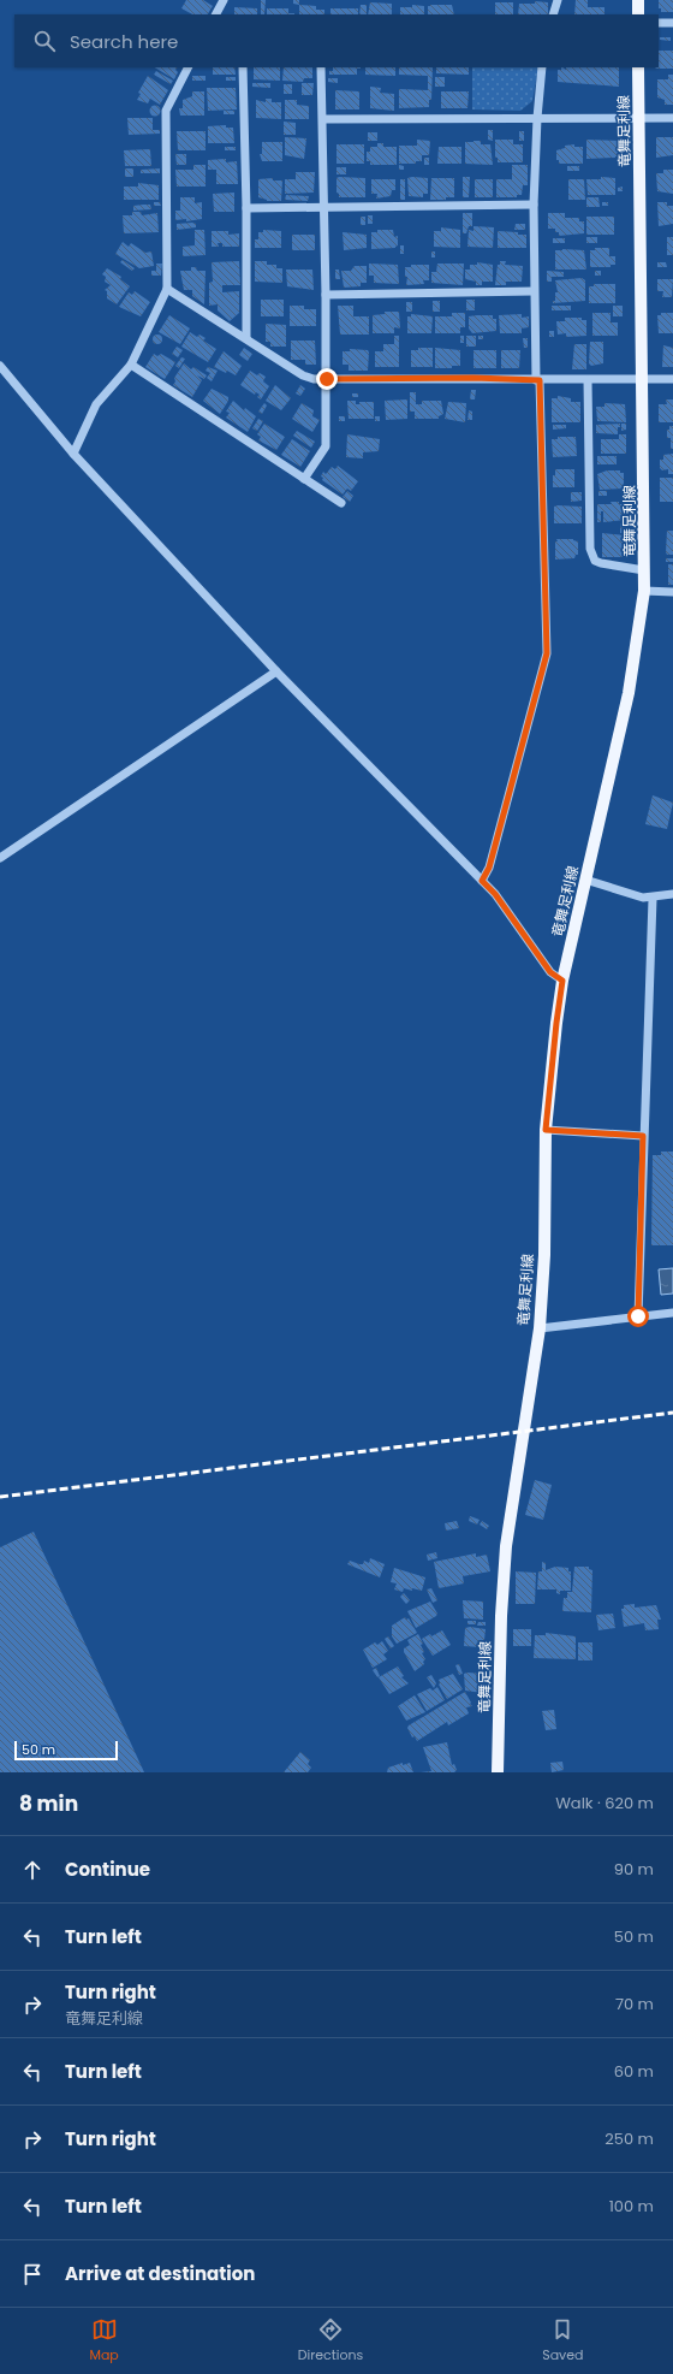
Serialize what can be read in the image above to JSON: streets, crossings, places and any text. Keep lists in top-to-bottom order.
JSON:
{
  "streets": {
    "main road": ["竜舞足利線"]
  },
  "scale_bar": "50 m",
  "page": {
    "search": "Search here",
    "scale": "50 m",
    "heading": ["8 min", "Walk · 620 m"],
    "list": [
      ["Continue", "90 m"],
      ["Turn left", "50 m"],
      ["Turn right", "竜舞足利線", "70 m"],
      ["Turn left", "60 m"],
      ["Turn right", "250 m"],
      ["Turn left", "100 m"],
      "Arrive at destination"
    ],
    "nav": ["Map", "Directions", "Saved"]
  }
}
